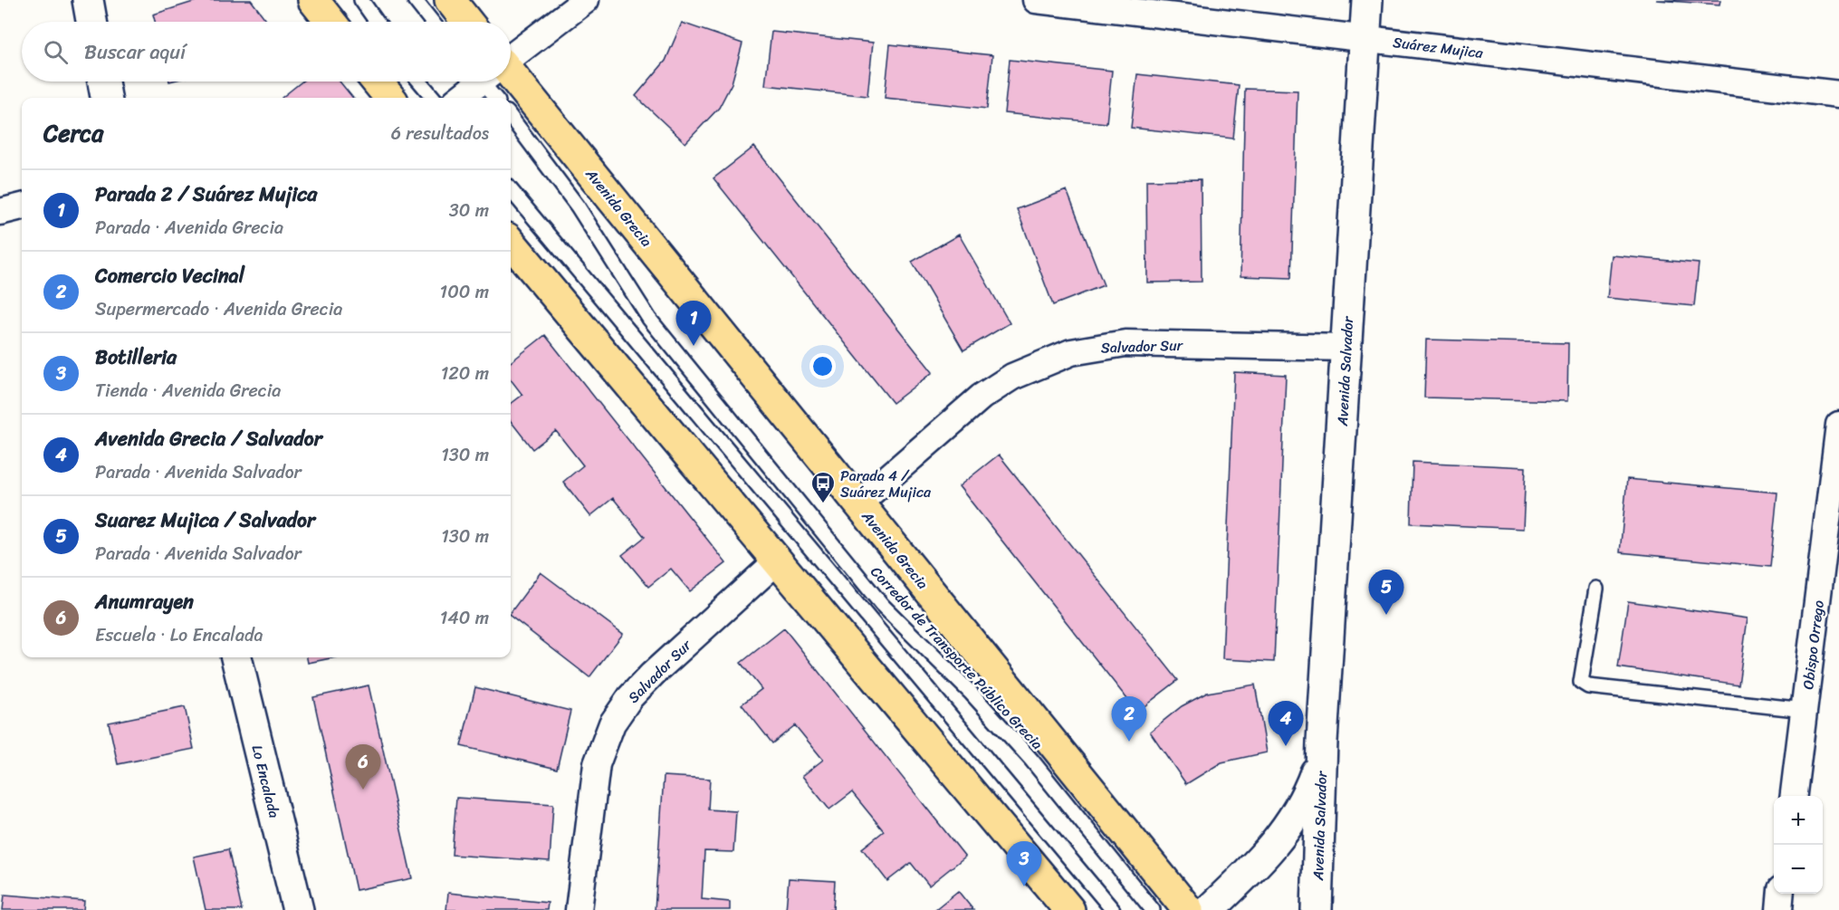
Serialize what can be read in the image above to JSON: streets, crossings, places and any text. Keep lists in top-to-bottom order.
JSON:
{
  "streets": {
    "main road": ["Avenida Grecia", "Avenida Salvador", "Lo Encalada"],
    "street": ["Suárez Mujica", "Salvador Sur", "Obispo Orrego"],
    "lane": ["Corredor de Transporte Público Grecia"]
  },
  "crossings": [
    ["Suárez Mujica", "Avenida Salvador"],
    ["Avenida Grecia", "Salvador Sur"],
    ["Salvador Sur", "Avenida Salvador"]
  ],
  "places": {
    "bus stop": ["Parada 4 / Suárez Mujica"]
  },
  "page": {
    "search": "Buscar aquí",
    "heading": ["Cerca", "6 resultados"],
    "list": [
      {
        "mark": "1",
        "name": "Parada 2 / Suárez Mujica",
        "note": "Parada · Avenida Grecia",
        "value": "30 m"
      },
      {
        "mark": "2",
        "name": "Comercio Vecinal",
        "note": "Supermercado · Avenida Grecia",
        "value": "100 m"
      },
      {
        "mark": "3",
        "name": "Botilleria",
        "note": "Tienda · Avenida Grecia",
        "value": "120 m"
      },
      {
        "mark": "4",
        "name": "Avenida Grecia / Salvador",
        "note": "Parada · Avenida Salvador",
        "value": "130 m"
      },
      {
        "mark": "5",
        "name": "Suarez Mujica / Salvador",
        "note": "Parada · Avenida Salvador",
        "value": "130 m"
      },
      {
        "mark": "6",
        "name": "Anumrayen",
        "note": "Escuela · Lo Encalada",
        "value": "140 m"
      }
    ],
    "pins": [
      "1",
      "5",
      "2",
      "4",
      "6",
      "3"
    ],
    "map_buttons": ["+", "−"]
  }
}
